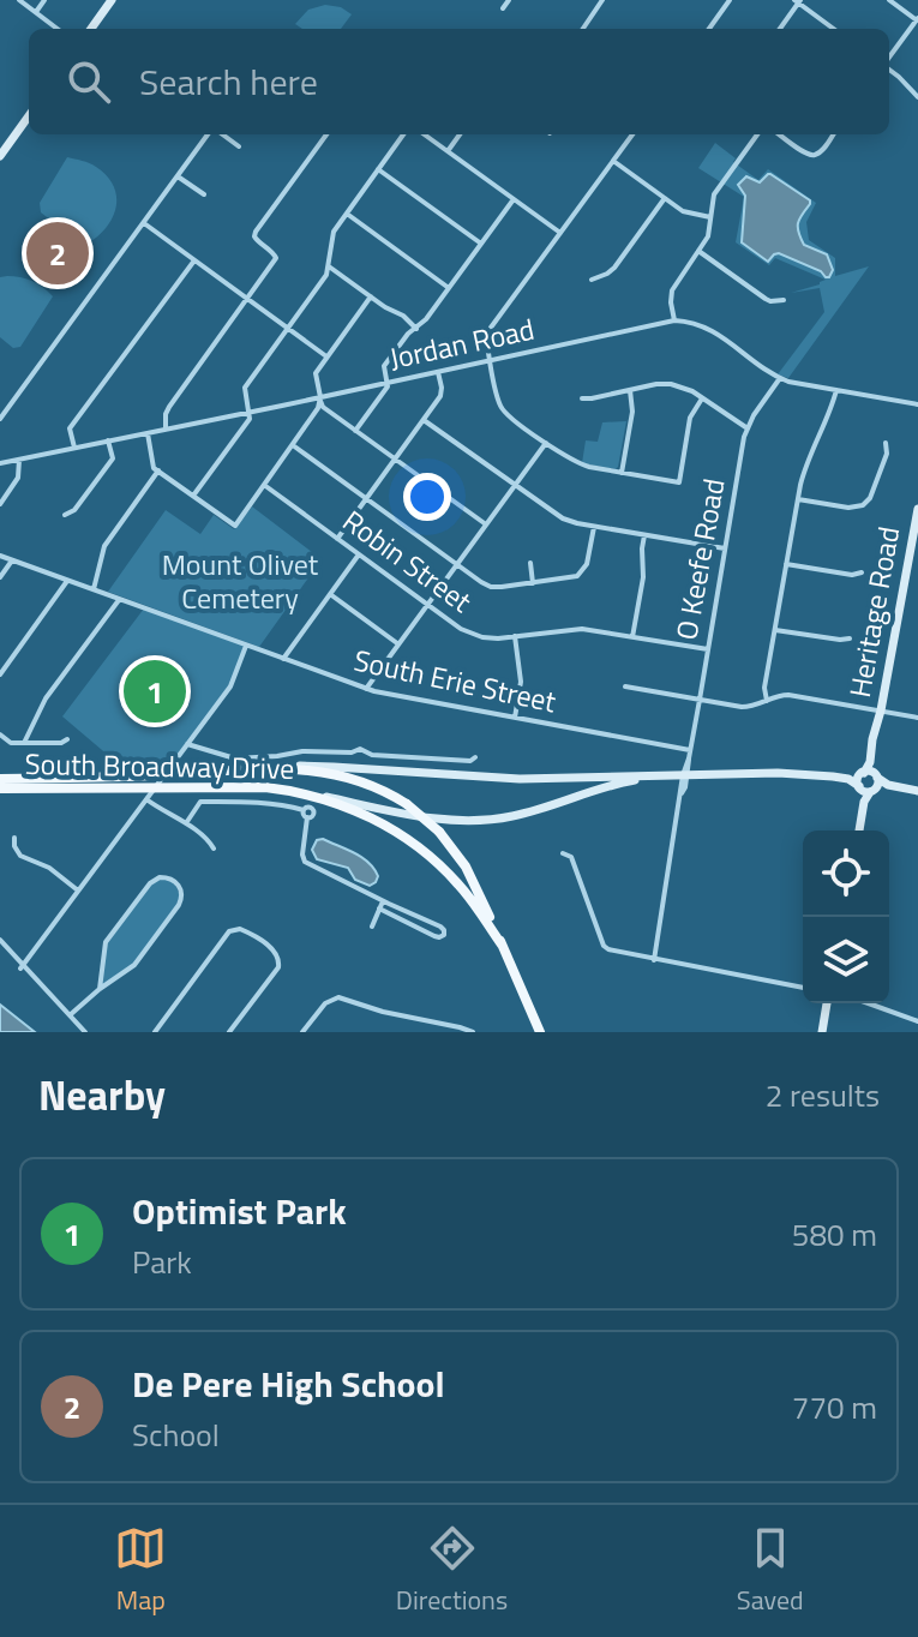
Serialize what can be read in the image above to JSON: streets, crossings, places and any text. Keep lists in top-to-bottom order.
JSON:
{
  "streets": {
    "main road": ["Heritage Road", "South Broadway Drive"],
    "street": [
      "Jordan Road",
      "O Keefe Road",
      "Robin Street",
      "South Erie Street"
    ]
  },
  "crossings": [
    ["O Keefe Road", "Robin Street"],
    ["O Keefe Road", "South Erie Street"],
    ["O Keefe Road", "South Broadway Drive"],
    ["Heritage Road", "South Broadway Drive"]
  ],
  "parks": ["Mount Olivet Cemetery"],
  "page": {
    "search": "Search here",
    "pins": ["2", "1"],
    "heading": ["Nearby", "2 results"],
    "list": [
      {
        "mark": "1",
        "name": "Optimist Park",
        "note": "Park",
        "value": "580 m"
      },
      {
        "mark": "2",
        "name": "De Pere High School",
        "note": "School",
        "value": "770 m"
      }
    ],
    "nav": ["Map", "Directions", "Saved"]
  }
}
